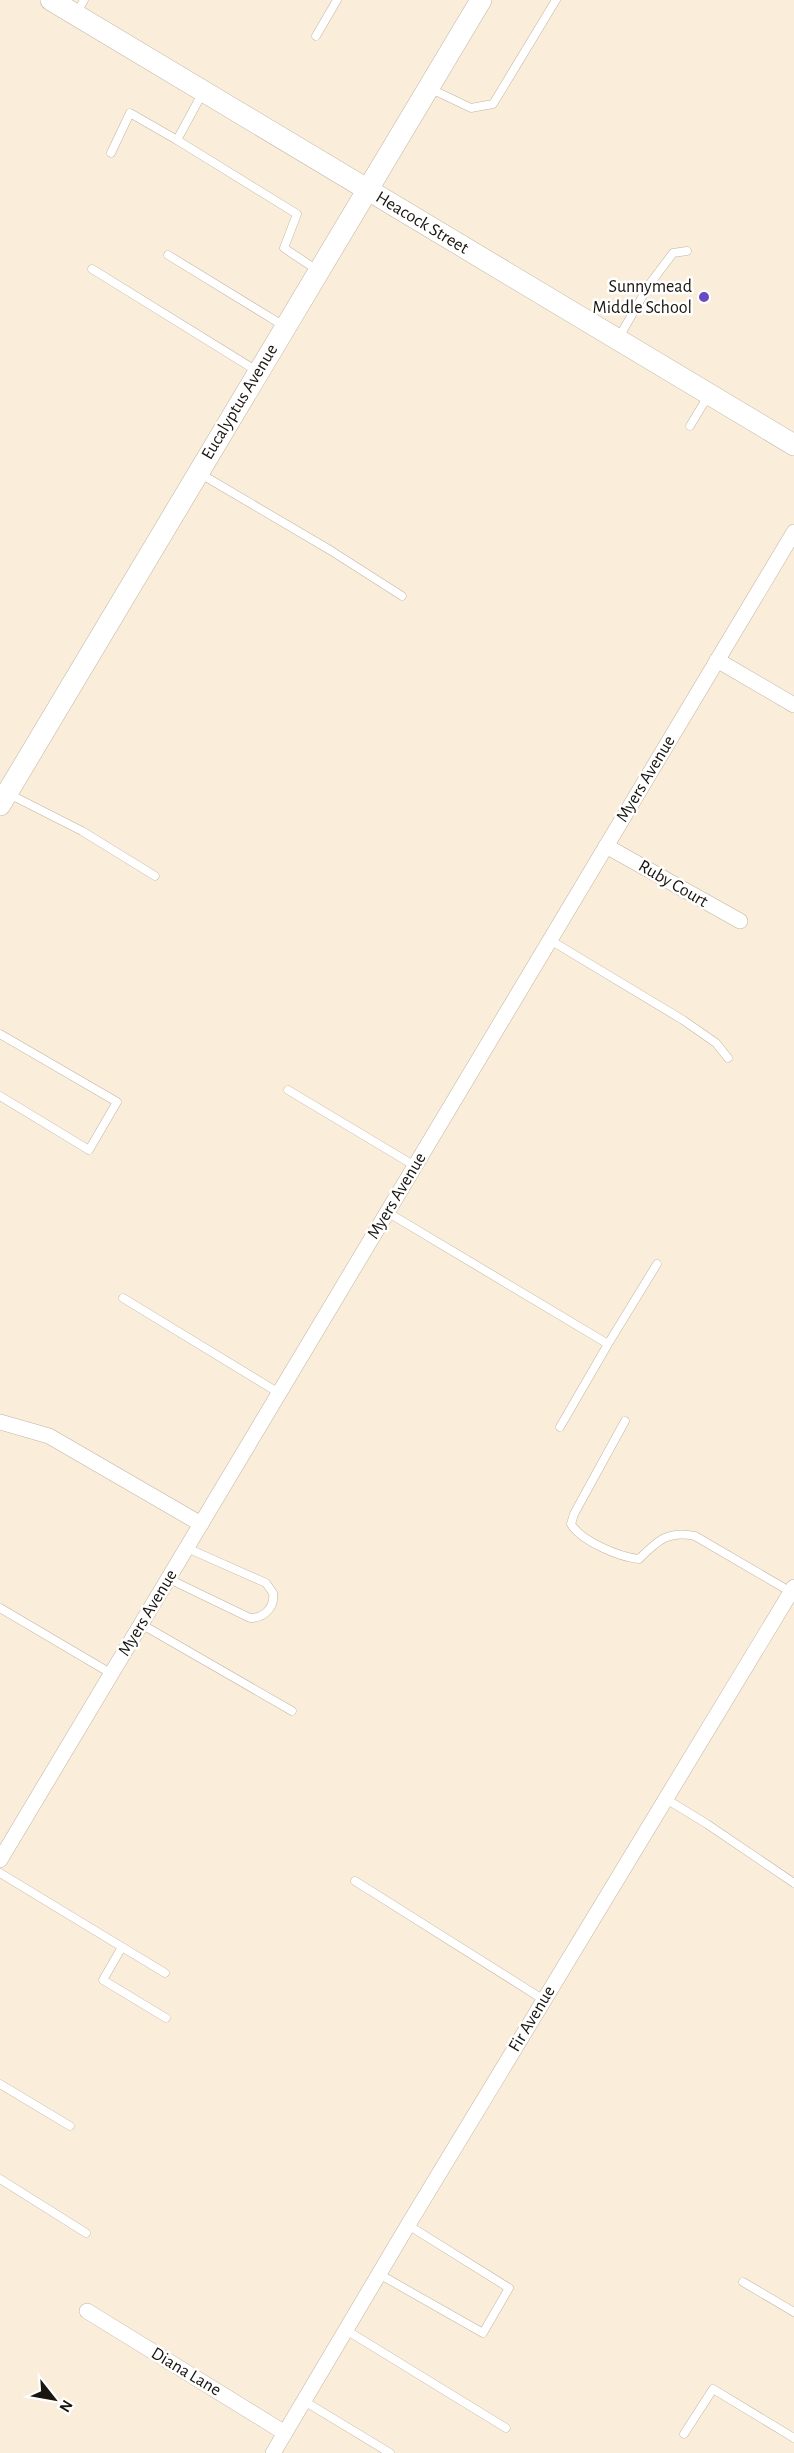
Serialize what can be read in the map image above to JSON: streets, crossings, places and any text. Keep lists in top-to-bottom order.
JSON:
{
  "streets": {
    "street": [
      "Heacock Street",
      "Eucalyptus Avenue",
      "Myers Avenue",
      "Ruby Court",
      "Fir Avenue",
      "Diana Lane"
    ]
  },
  "crossings": [
    ["Heacock Street", "Eucalyptus Avenue"],
    ["Myers Avenue", "Ruby Court"],
    ["Fir Avenue", "Diana Lane"]
  ],
  "places": ["Sunnymead Middle School"],
  "north": "bottom right"
}
